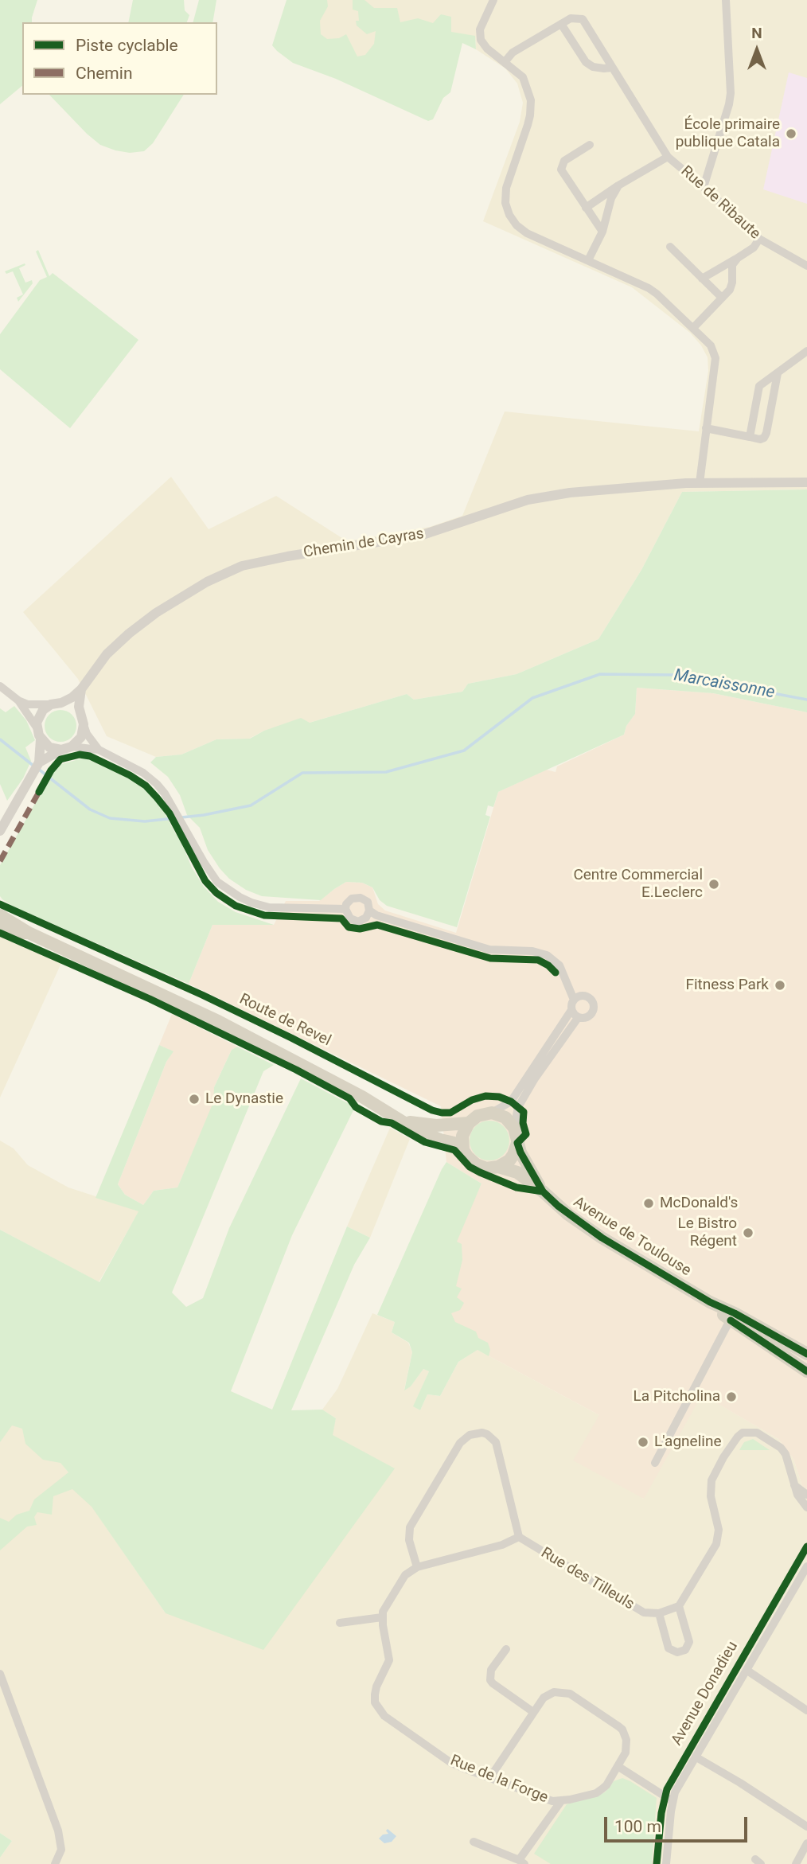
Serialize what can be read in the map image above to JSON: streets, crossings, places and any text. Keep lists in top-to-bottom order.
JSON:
{
  "streets": {
    "main road": ["Route de Revel", "Avenue de Toulouse"],
    "street": [
      "Rue de Ribaute",
      "Chemin de Cayras",
      "Rue des Tilleuls",
      "Avenue Donadieu",
      "Rue de la Forge"
    ]
  },
  "water": ["Marcaissonne"],
  "places": [
    "École primaire publique Catala",
    "Centre Commercial E.Leclerc",
    "Fitness Park",
    "Le Dynastie",
    "McDonald's",
    "Le Bistro Régent",
    "La Pitcholina",
    "L'agneline"
  ],
  "legend": ["Piste cyclable", "Chemin"],
  "scale_bar": "100 m",
  "north": "top"
}
